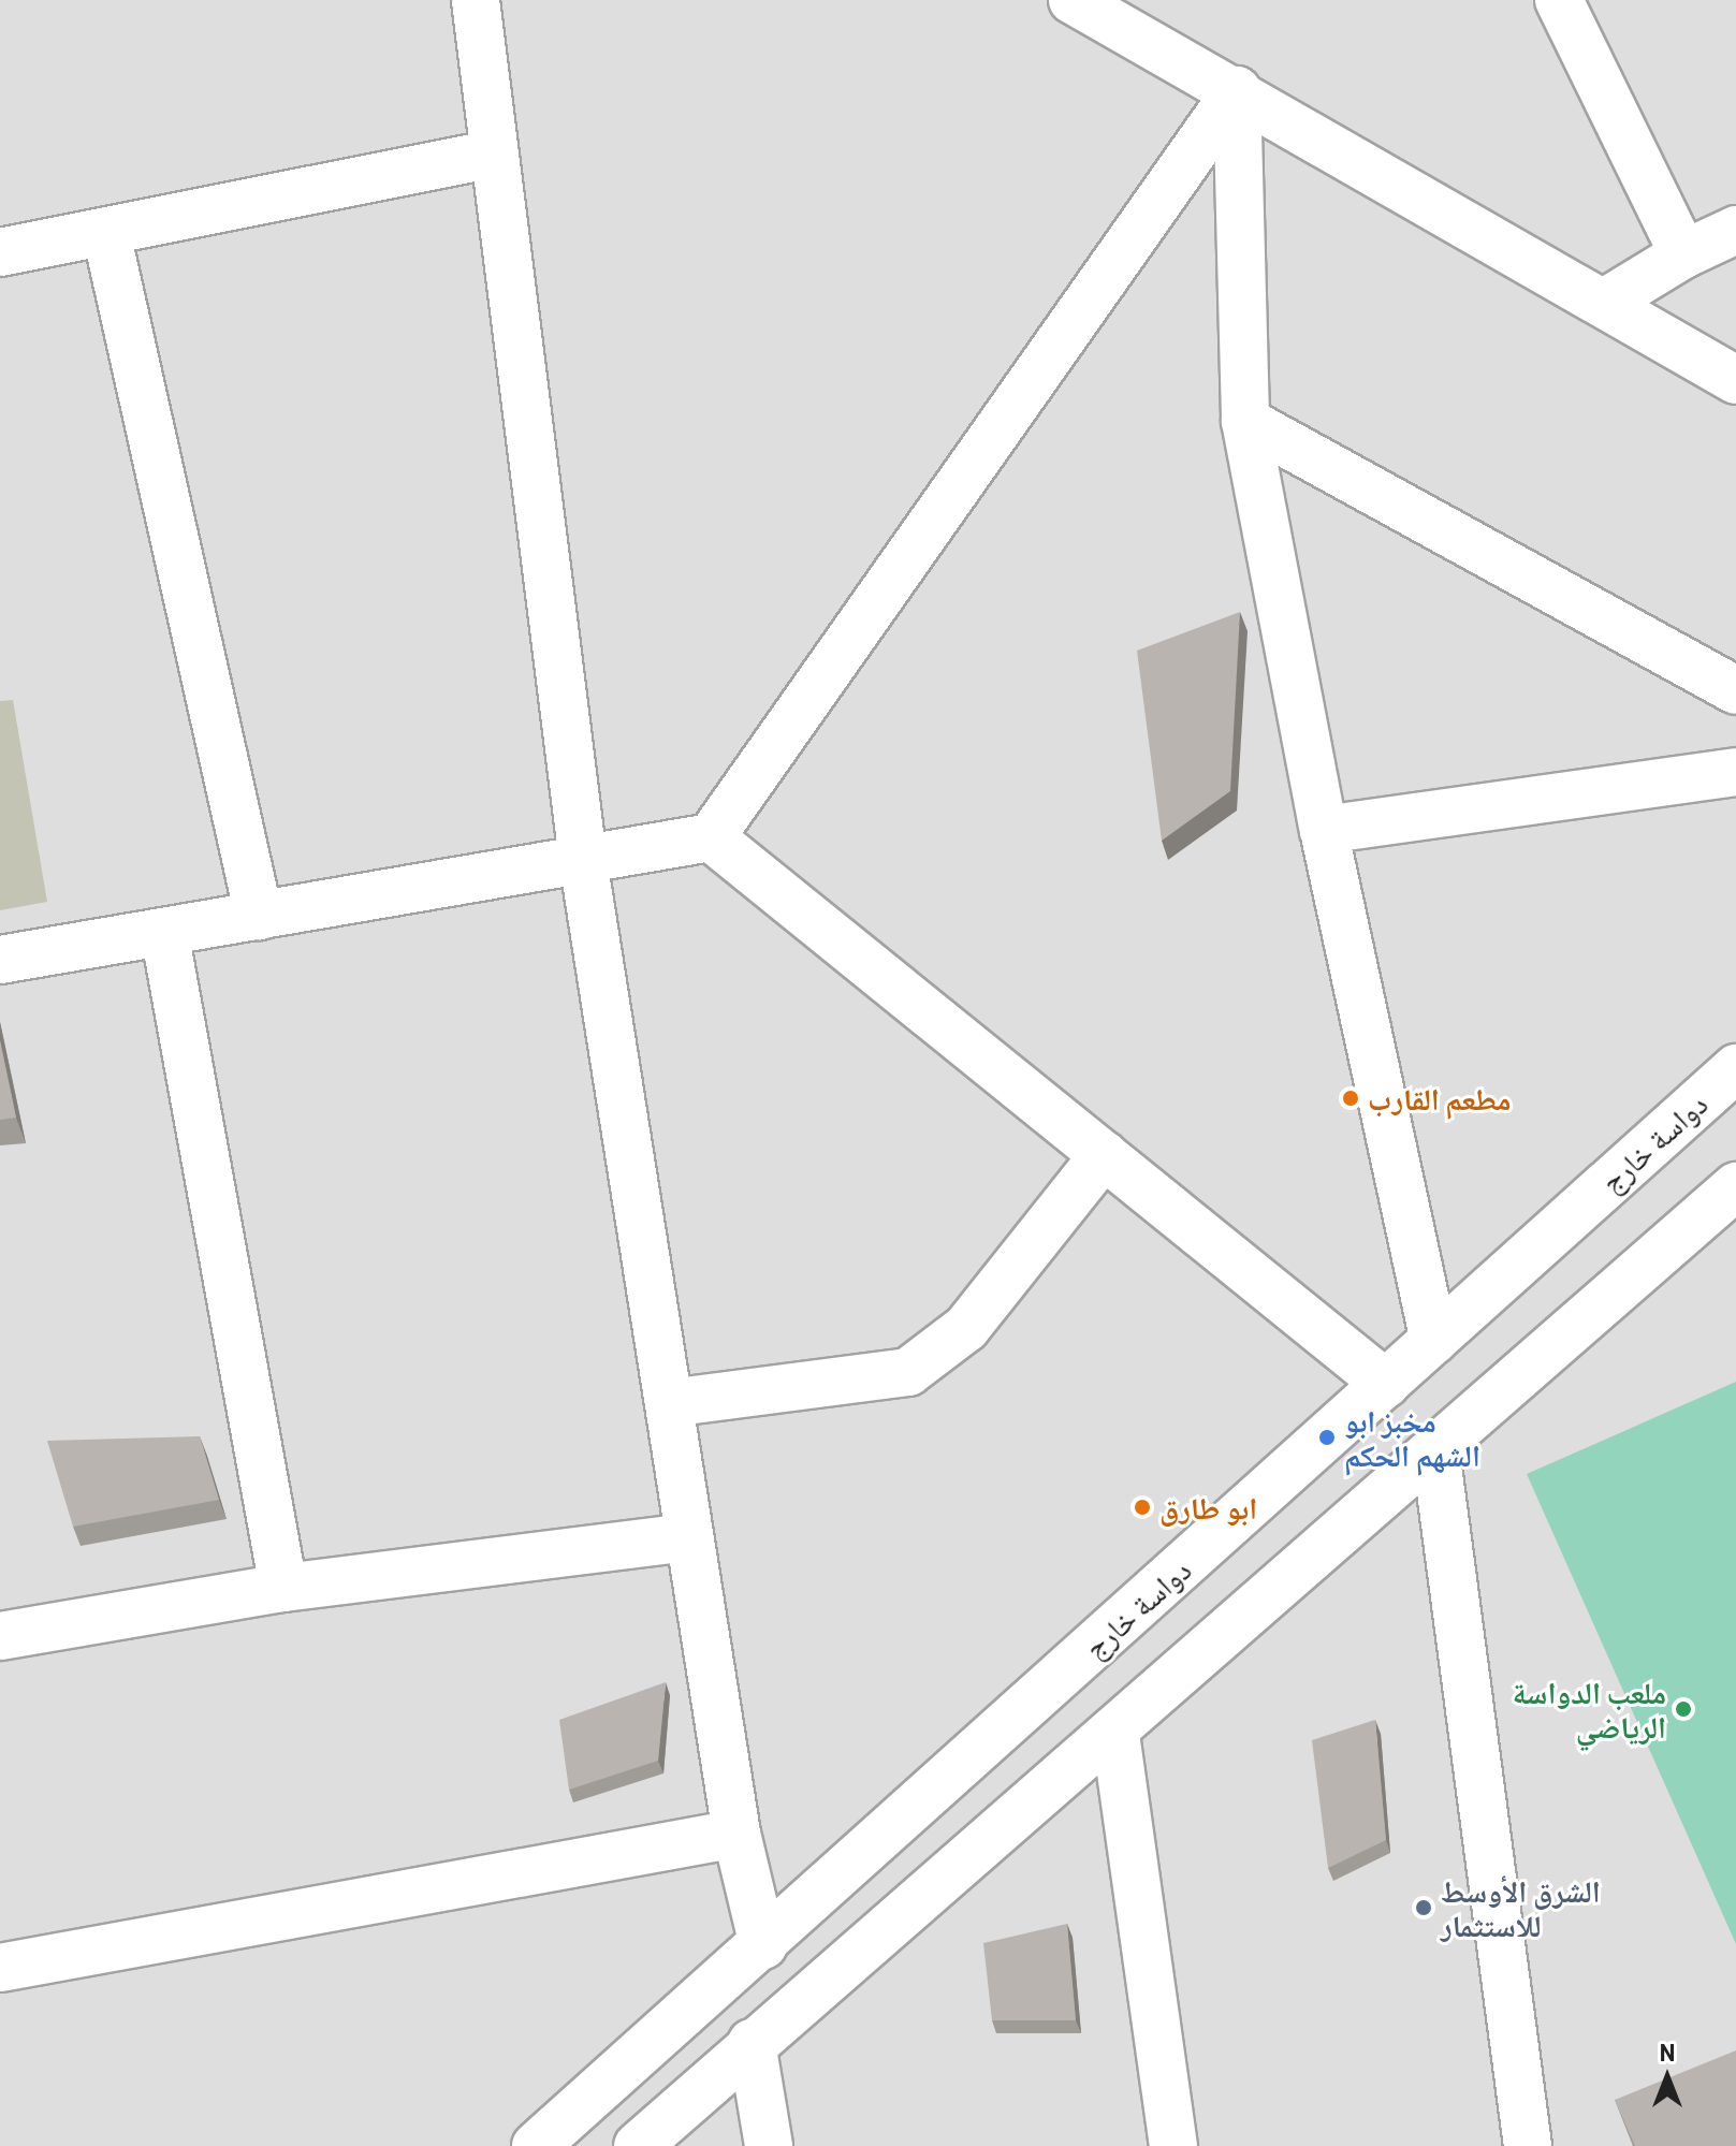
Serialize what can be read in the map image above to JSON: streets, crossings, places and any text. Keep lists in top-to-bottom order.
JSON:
{
  "streets": {
    "street": ["دواسة خارج"]
  },
  "places": [
    "مطعم القارب",
    "مخبز ابو الشهم الحكم",
    "ابو طارق",
    "ملعب الدواسة الرياضي",
    "الشرق الأوسط للاستثمار"
  ],
  "north": "top"
}
